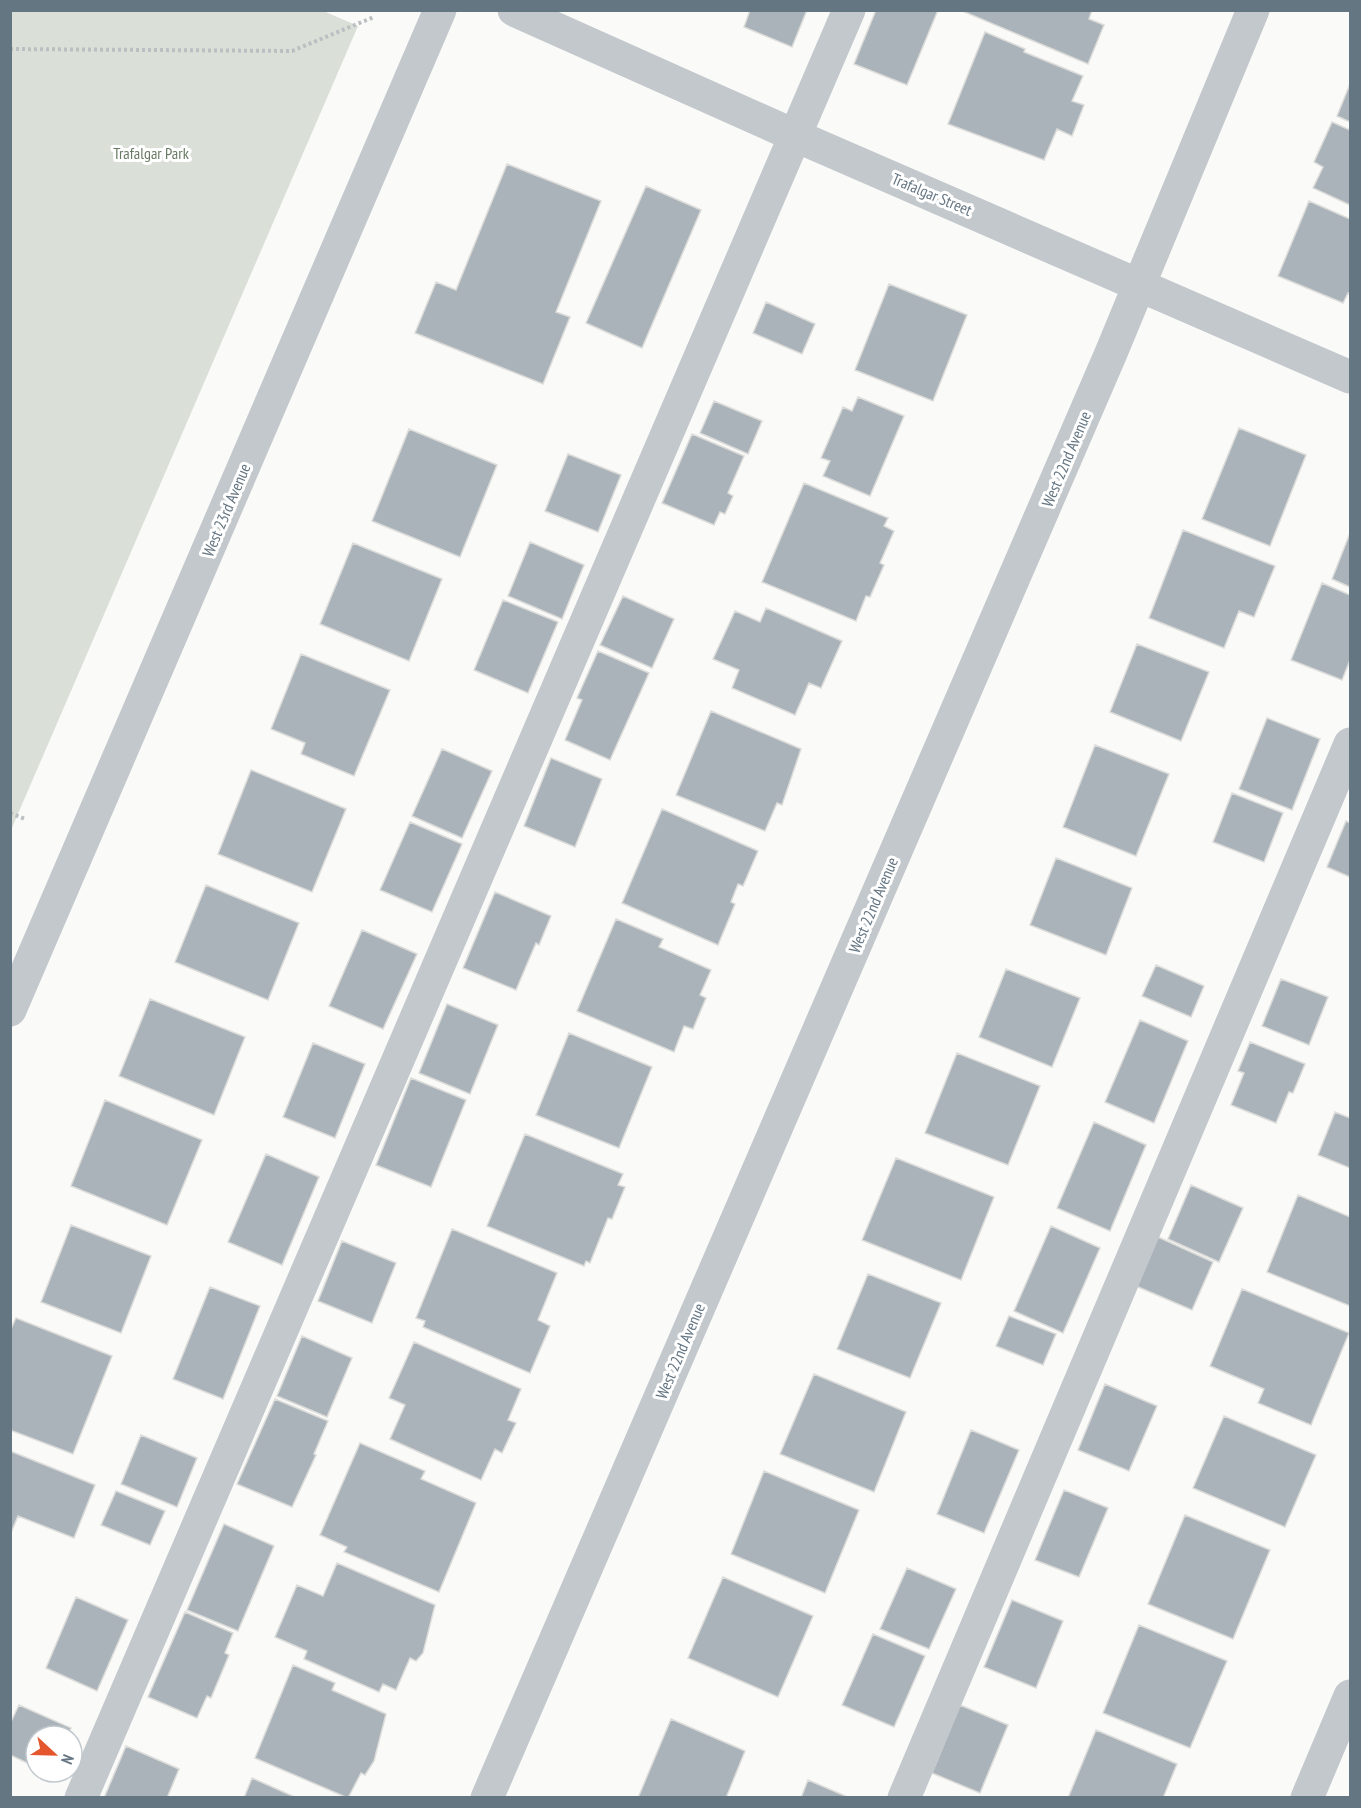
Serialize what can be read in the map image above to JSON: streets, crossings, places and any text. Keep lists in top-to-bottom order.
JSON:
{
  "streets": {
    "street": ["Trafalgar Street", "West 22nd Avenue", "West 23rd Avenue"]
  },
  "crossings": [
    ["Trafalgar Street", "West 22nd Avenue"]
  ],
  "parks": ["Trafalgar Park"],
  "north": "right"
}
